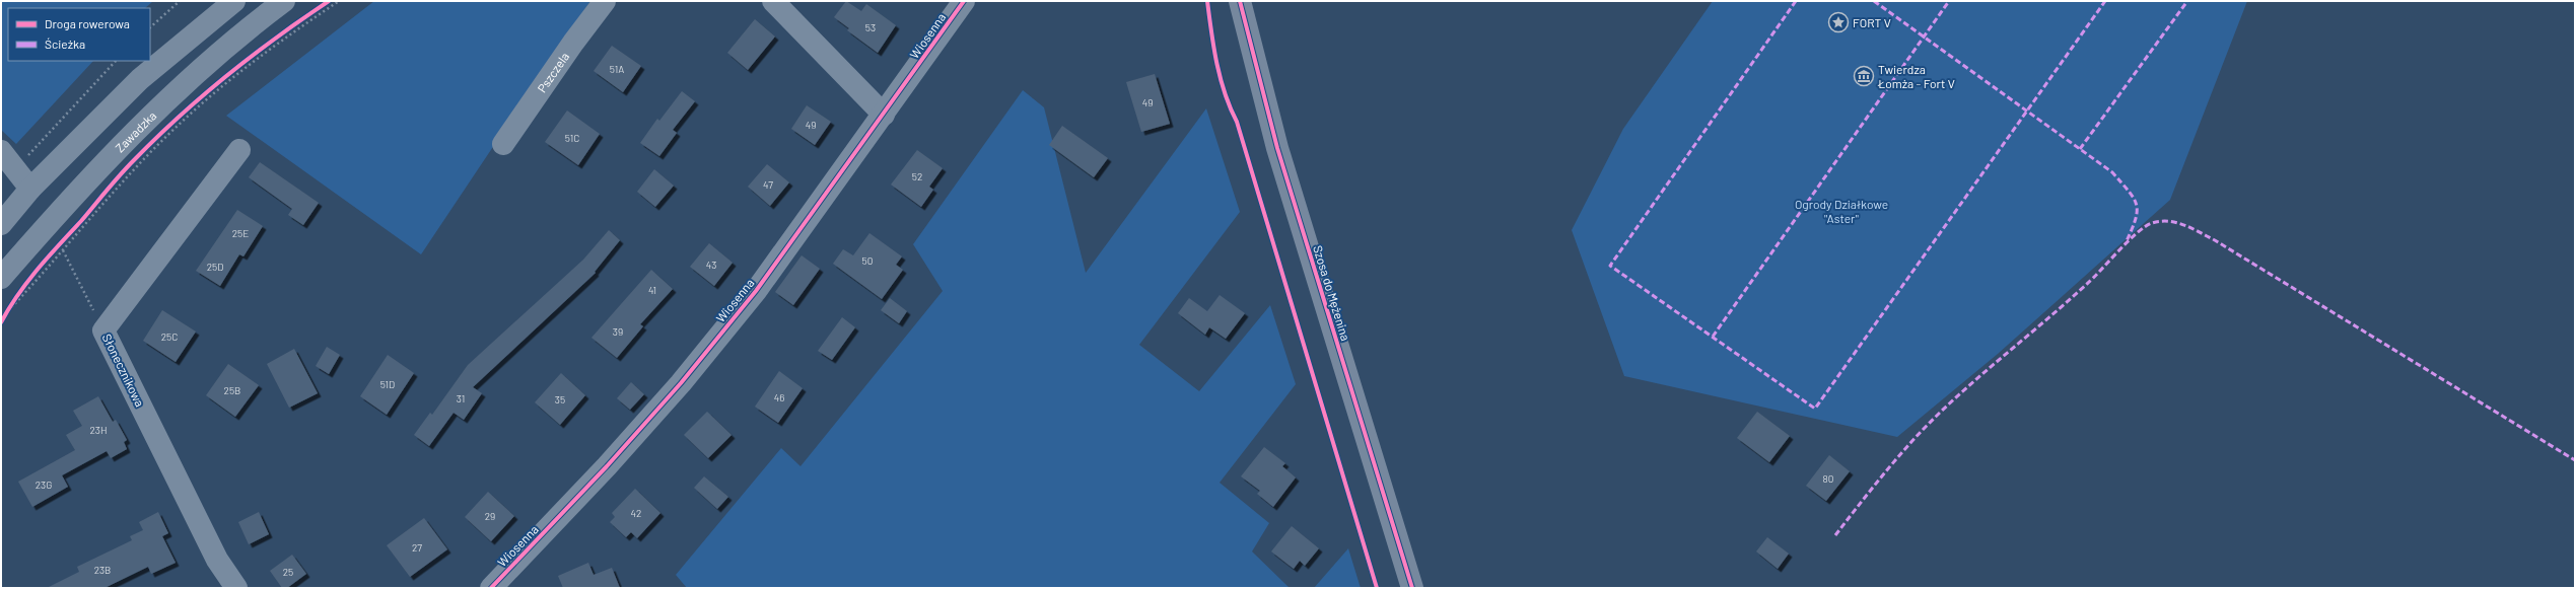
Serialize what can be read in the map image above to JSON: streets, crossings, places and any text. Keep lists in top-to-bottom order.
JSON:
{
  "streets": {
    "main road": ["Szosa do Mężenina"],
    "street": [
      "Wiosenna",
      "Pszczela",
      "Zawadzka",
      "Słonecznikowa"
    ]
  },
  "parks": ["Ogrody Działkowe \"Aster\""],
  "places": {
    "place": ["FORT V"],
    "museum": ["Twierdza Łomża - Fort V"]
  },
  "house_numbers": [
    "53",
    "51A",
    "49",
    "49",
    "51C",
    "52",
    "47",
    "25E",
    "50",
    "43",
    "25D",
    "41",
    "39",
    "25C",
    "51D",
    "25B",
    "46",
    "31",
    "35",
    "23H",
    "80",
    "23G",
    "42",
    "29",
    "27",
    "23B",
    "25"
  ],
  "legend": ["Droga rowerowa", "Ścieżka"]
}
